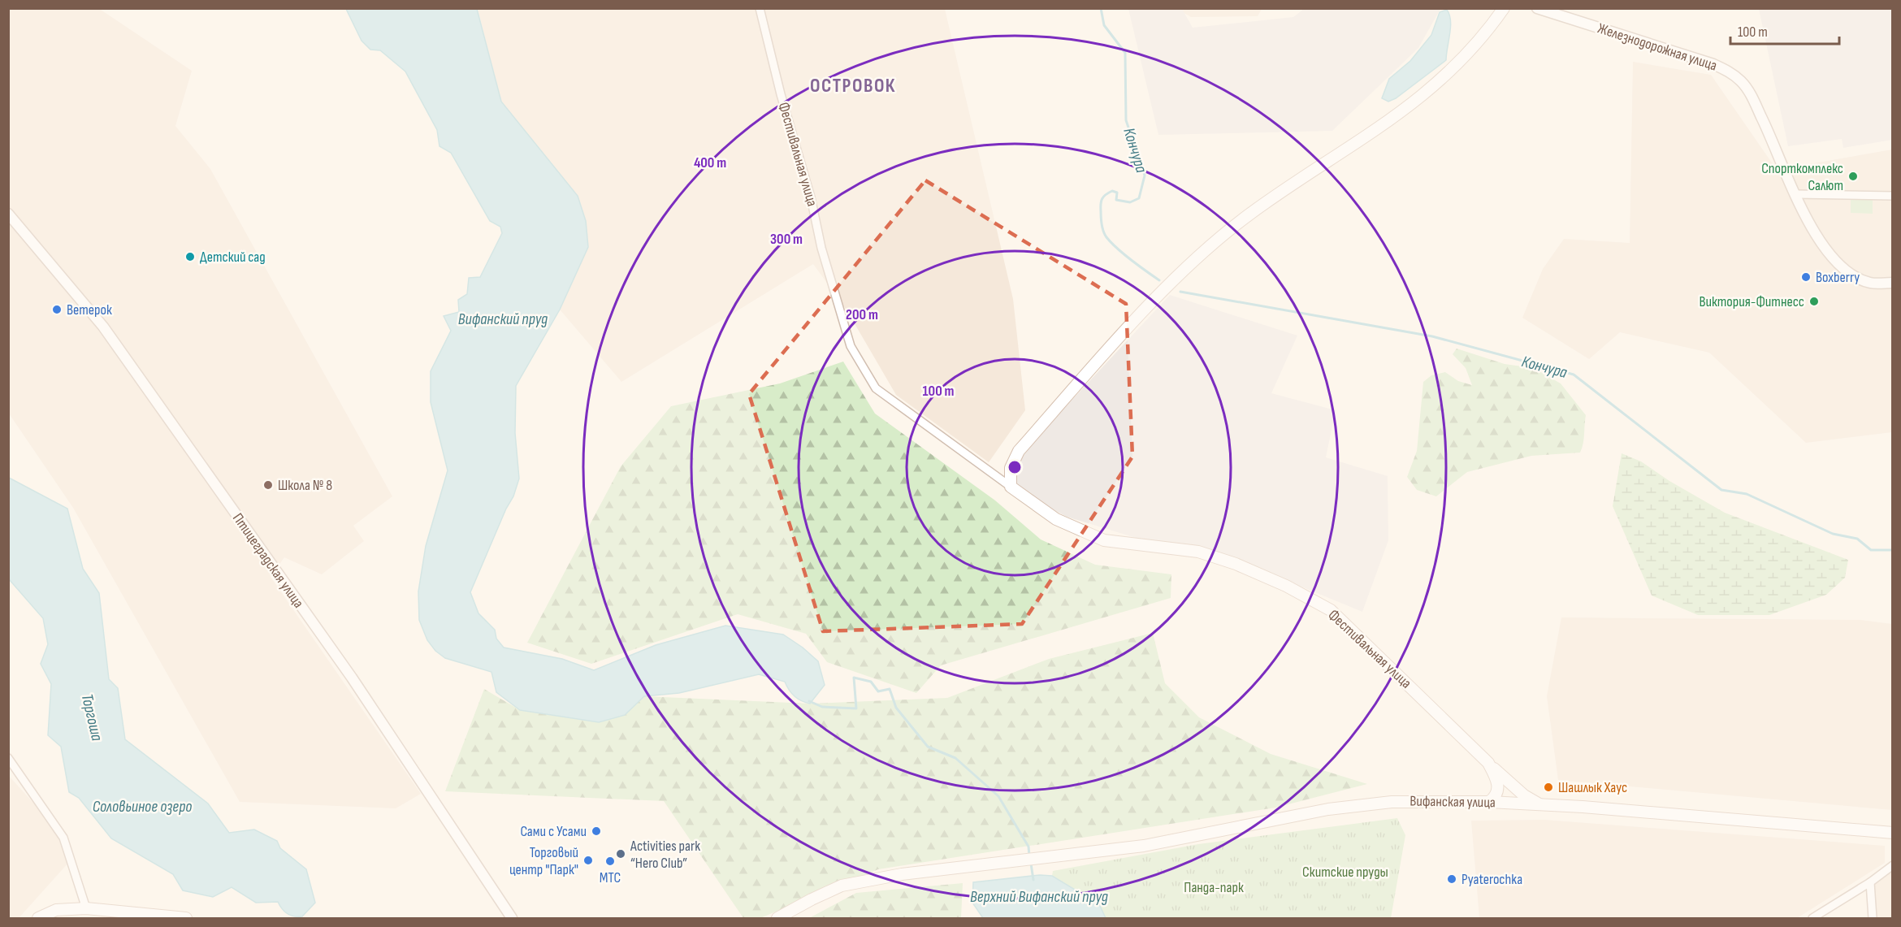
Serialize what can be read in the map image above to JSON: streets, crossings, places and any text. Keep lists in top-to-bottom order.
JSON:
{
  "streets": {
    "main road": ["Фестивальная улица", "Вифанская улица"],
    "street": ["Железнодорожная улица", "Птицеградская улица"]
  },
  "crossings": [
    ["Фестивальная улица", "Вифанская улица"]
  ],
  "districts": ["ОСТРОВОК"],
  "water": [
    "Кончура",
    "Вифанский пруд",
    "Торгоша",
    "Соловьиное озеро",
    "Верхний Вифанский пруд"
  ],
  "parks": ["Скитские пруды", "Панда-парк"],
  "places": [
    "Спорткомплекс Салют",
    "Детский сад",
    "Boxberry",
    "Виктория-Фитнесс",
    "Ветерок",
    "Школа № 8",
    "Шашлык Хаус",
    "Сами с Усами",
    "Activities park “Hero Club”",
    "Торговый центр \"Парк\"",
    "МТС",
    "Pyaterochka"
  ],
  "scale_bar": "100 m",
  "rings": [
    "400 m",
    "300 m",
    "200 m",
    "100 m"
  ]
}
